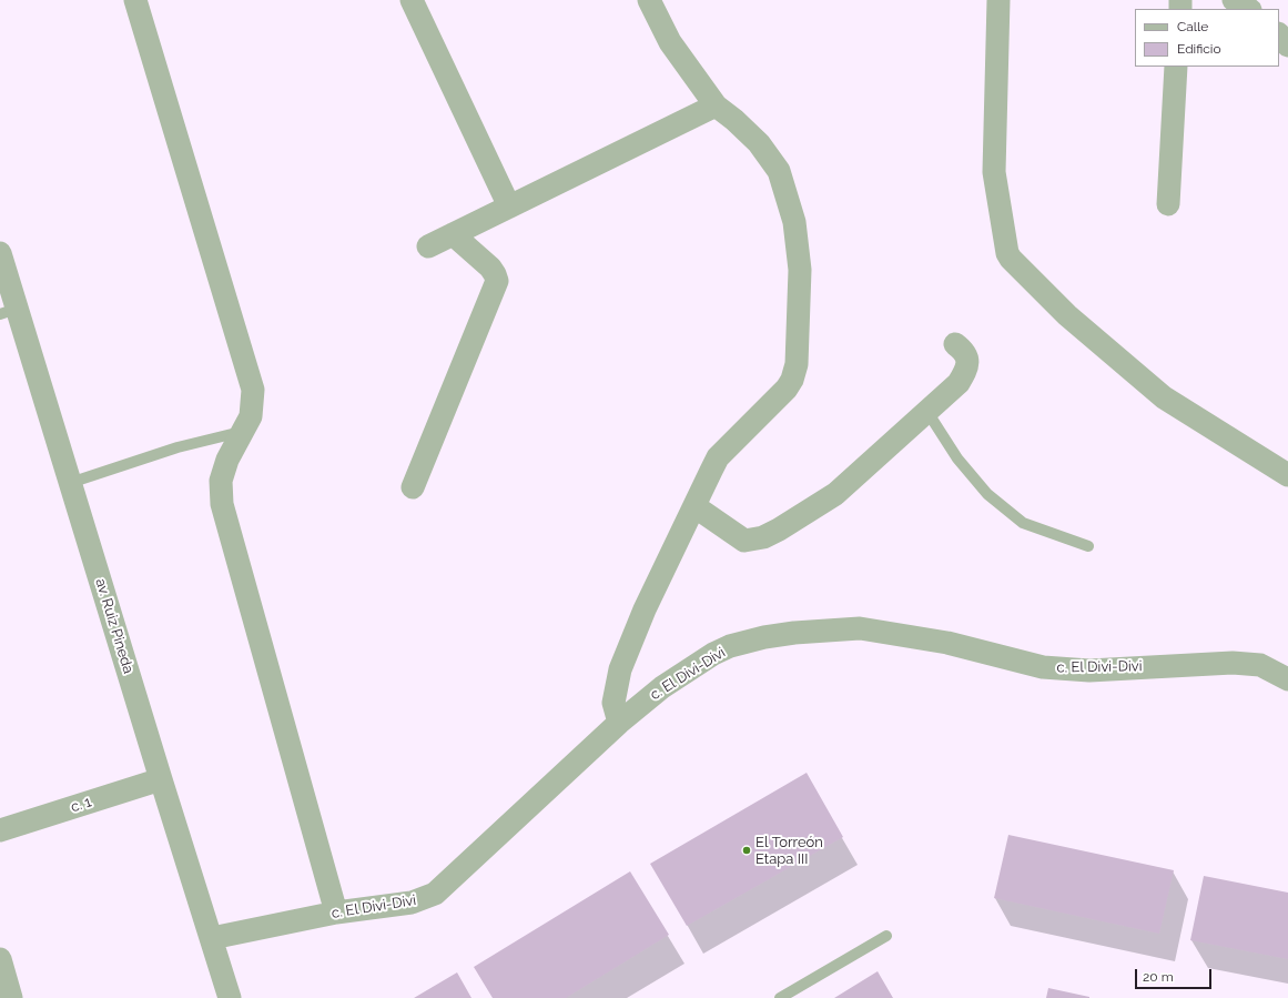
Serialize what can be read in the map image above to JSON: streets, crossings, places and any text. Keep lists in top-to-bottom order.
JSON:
{
  "streets": {
    "street": ["av. Ruiz Pineda", "c. El Divi-Divi", "c. 1"]
  },
  "crossings": [
    ["av. Ruiz Pineda", "c. El Divi-Divi"],
    ["av. Ruiz Pineda", "c. 1"]
  ],
  "places": ["El Torreón Etapa III"],
  "legend": ["Calle", "Edificio"],
  "scale_bar": "20 m"
}
